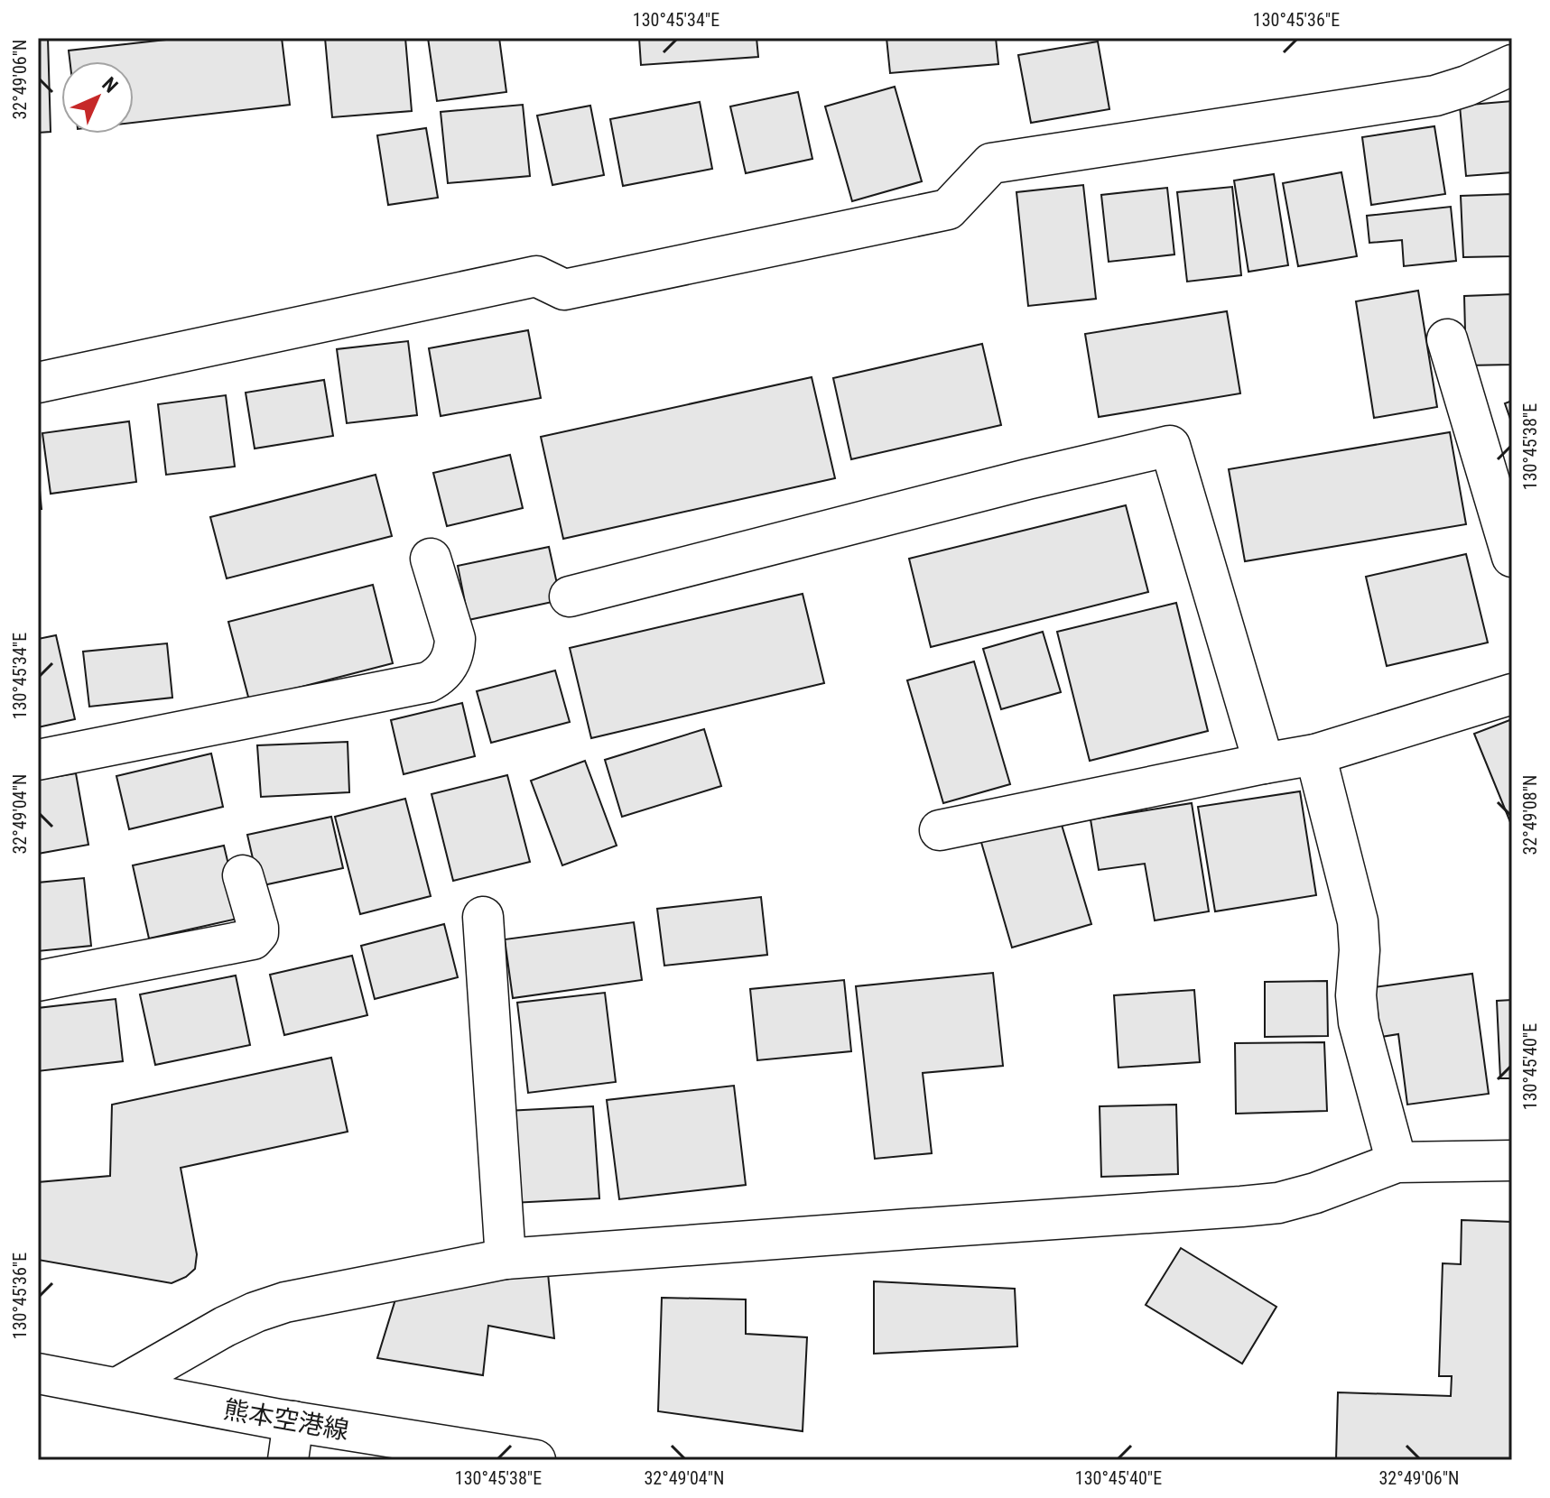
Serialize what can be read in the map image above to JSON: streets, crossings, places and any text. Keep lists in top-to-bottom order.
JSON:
{
  "streets": {
    "street": ["熊本空港線"]
  },
  "north": "top right",
  "coordinates": [
    "130°45'34\"E",
    "130°45'36\"E",
    "32°49'06\"N",
    "130°45'38\"E",
    "32°49'04\"N",
    "32°49'08\"N",
    "130°45'40\"E"
  ]
}
